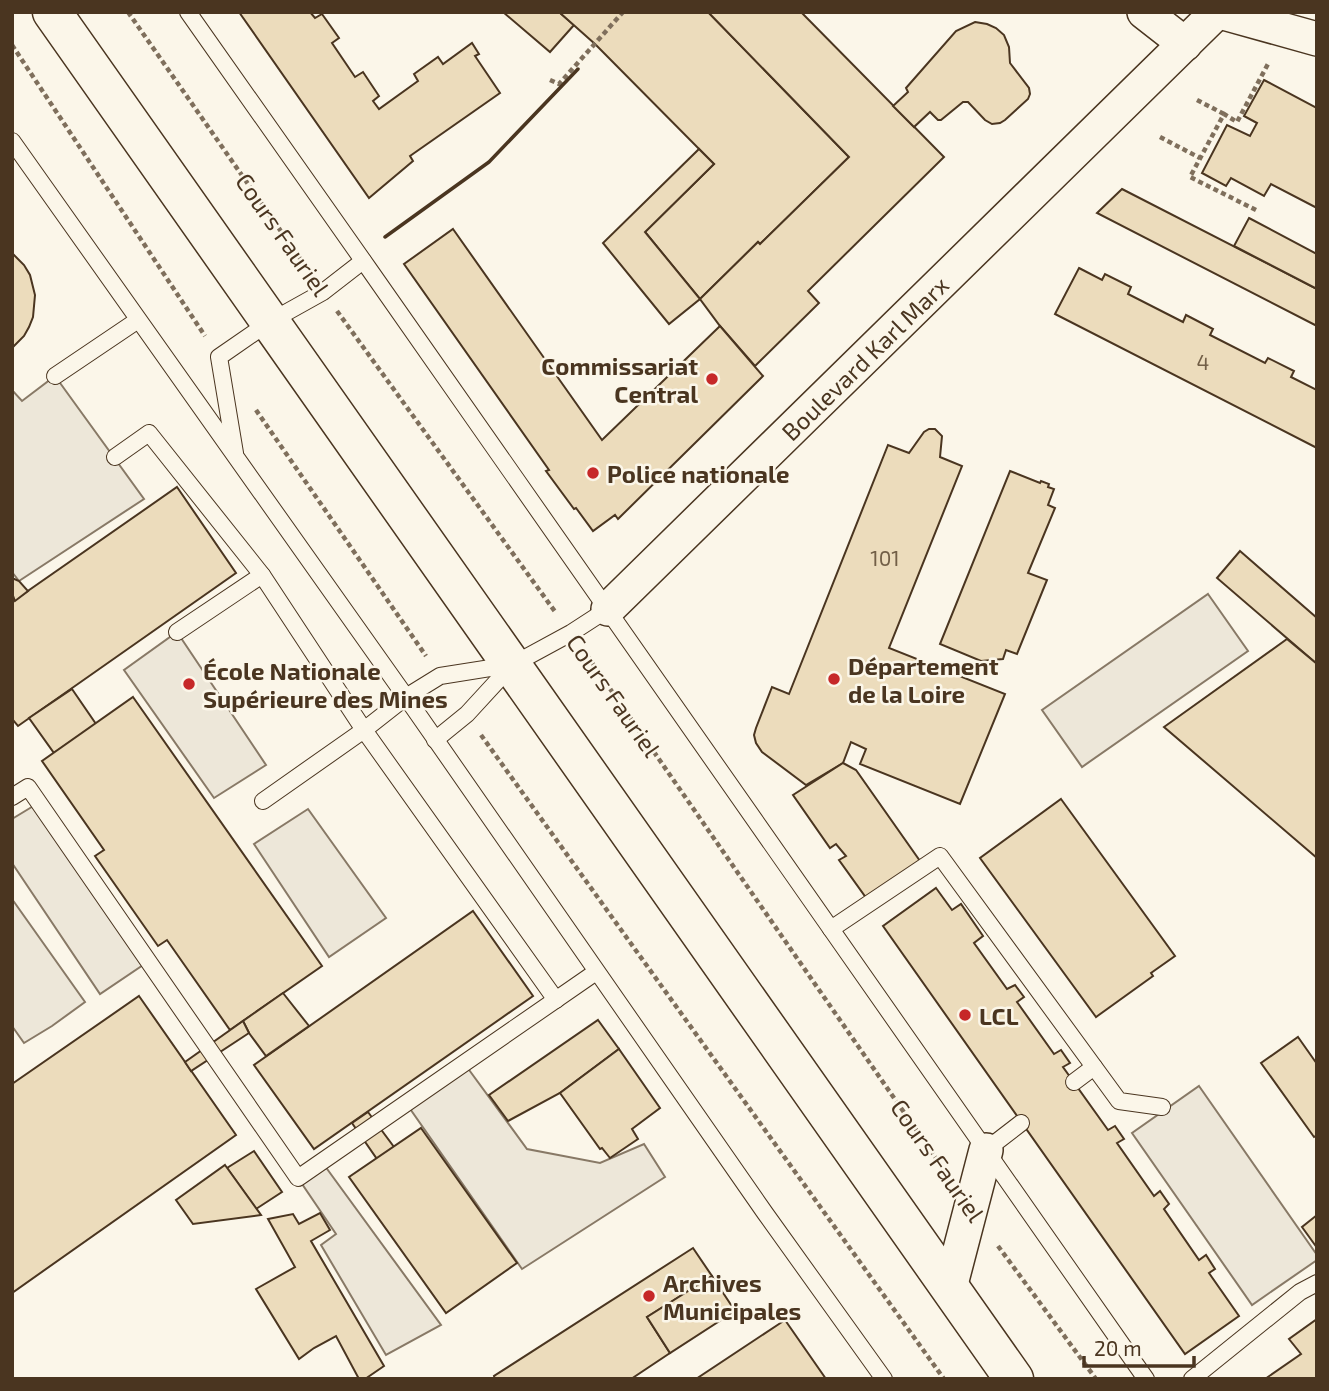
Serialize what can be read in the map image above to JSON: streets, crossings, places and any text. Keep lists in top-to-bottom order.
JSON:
{
  "streets": {
    "street": ["Boulevard Karl Marx"],
    "lane": ["Cours Fauriel"]
  },
  "crossings": [
    ["Cours Fauriel", "Boulevard Karl Marx"]
  ],
  "places": [
    "Commissariat Central",
    "Police nationale",
    "Département de la Loire",
    "École Nationale Supérieure des Mines",
    "LCL",
    "Archives Municipales"
  ],
  "house_numbers": ["4", "101"],
  "scale_bar": "20 m"
}
